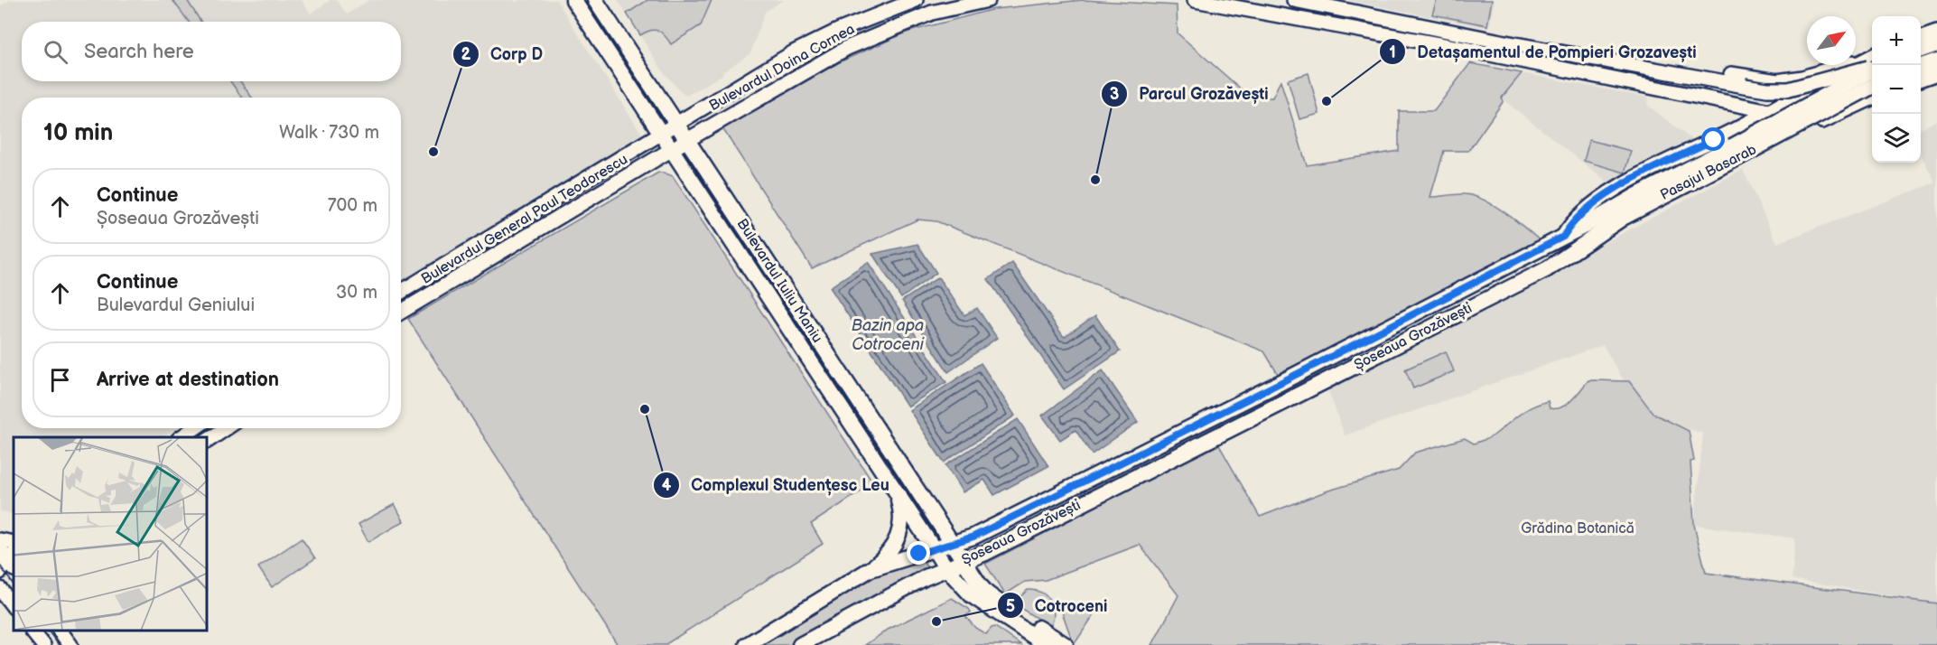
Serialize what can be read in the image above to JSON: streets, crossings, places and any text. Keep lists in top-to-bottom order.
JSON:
{
  "streets": {
    "main road": [
      "Bulevardul Doina Cornea",
      "Pasajul Basarab",
      "Bulevardul General Paul Teodorescu",
      "Bulevardul Iuliu Maniu",
      "Șoseaua Grozăvești"
    ]
  },
  "crossings": [
    ["Bulevardul Doina Cornea", "Bulevardul General Paul Teodorescu"],
    ["Bulevardul Doina Cornea", "Bulevardul Iuliu Maniu"],
    ["Pasajul Basarab", "Șoseaua Grozăvești"],
    ["Bulevardul General Paul Teodorescu", "Bulevardul Iuliu Maniu"],
    ["Bulevardul Iuliu Maniu", "Șoseaua Grozăvești"]
  ],
  "water": ["Bazin apa Cotroceni"],
  "parks": ["Grădina Botanică"],
  "places": [
    "Detașamentul de Pompieri Grozavești",
    "Corp D",
    "Parcul Grozăvești",
    "Complexul Studențesc Leu",
    "Cotroceni"
  ],
  "north": "top right",
  "page": {
    "map_buttons": ["+", "−"],
    "search": "Search here",
    "heading": ["10 min", "Walk · 730 m"],
    "list": [
      ["Continue", "Șoseaua Grozăvești", "700 m"],
      ["Continue", "Bulevardul Geniului", "30 m"],
      "Arrive at destination"
    ]
  }
}
